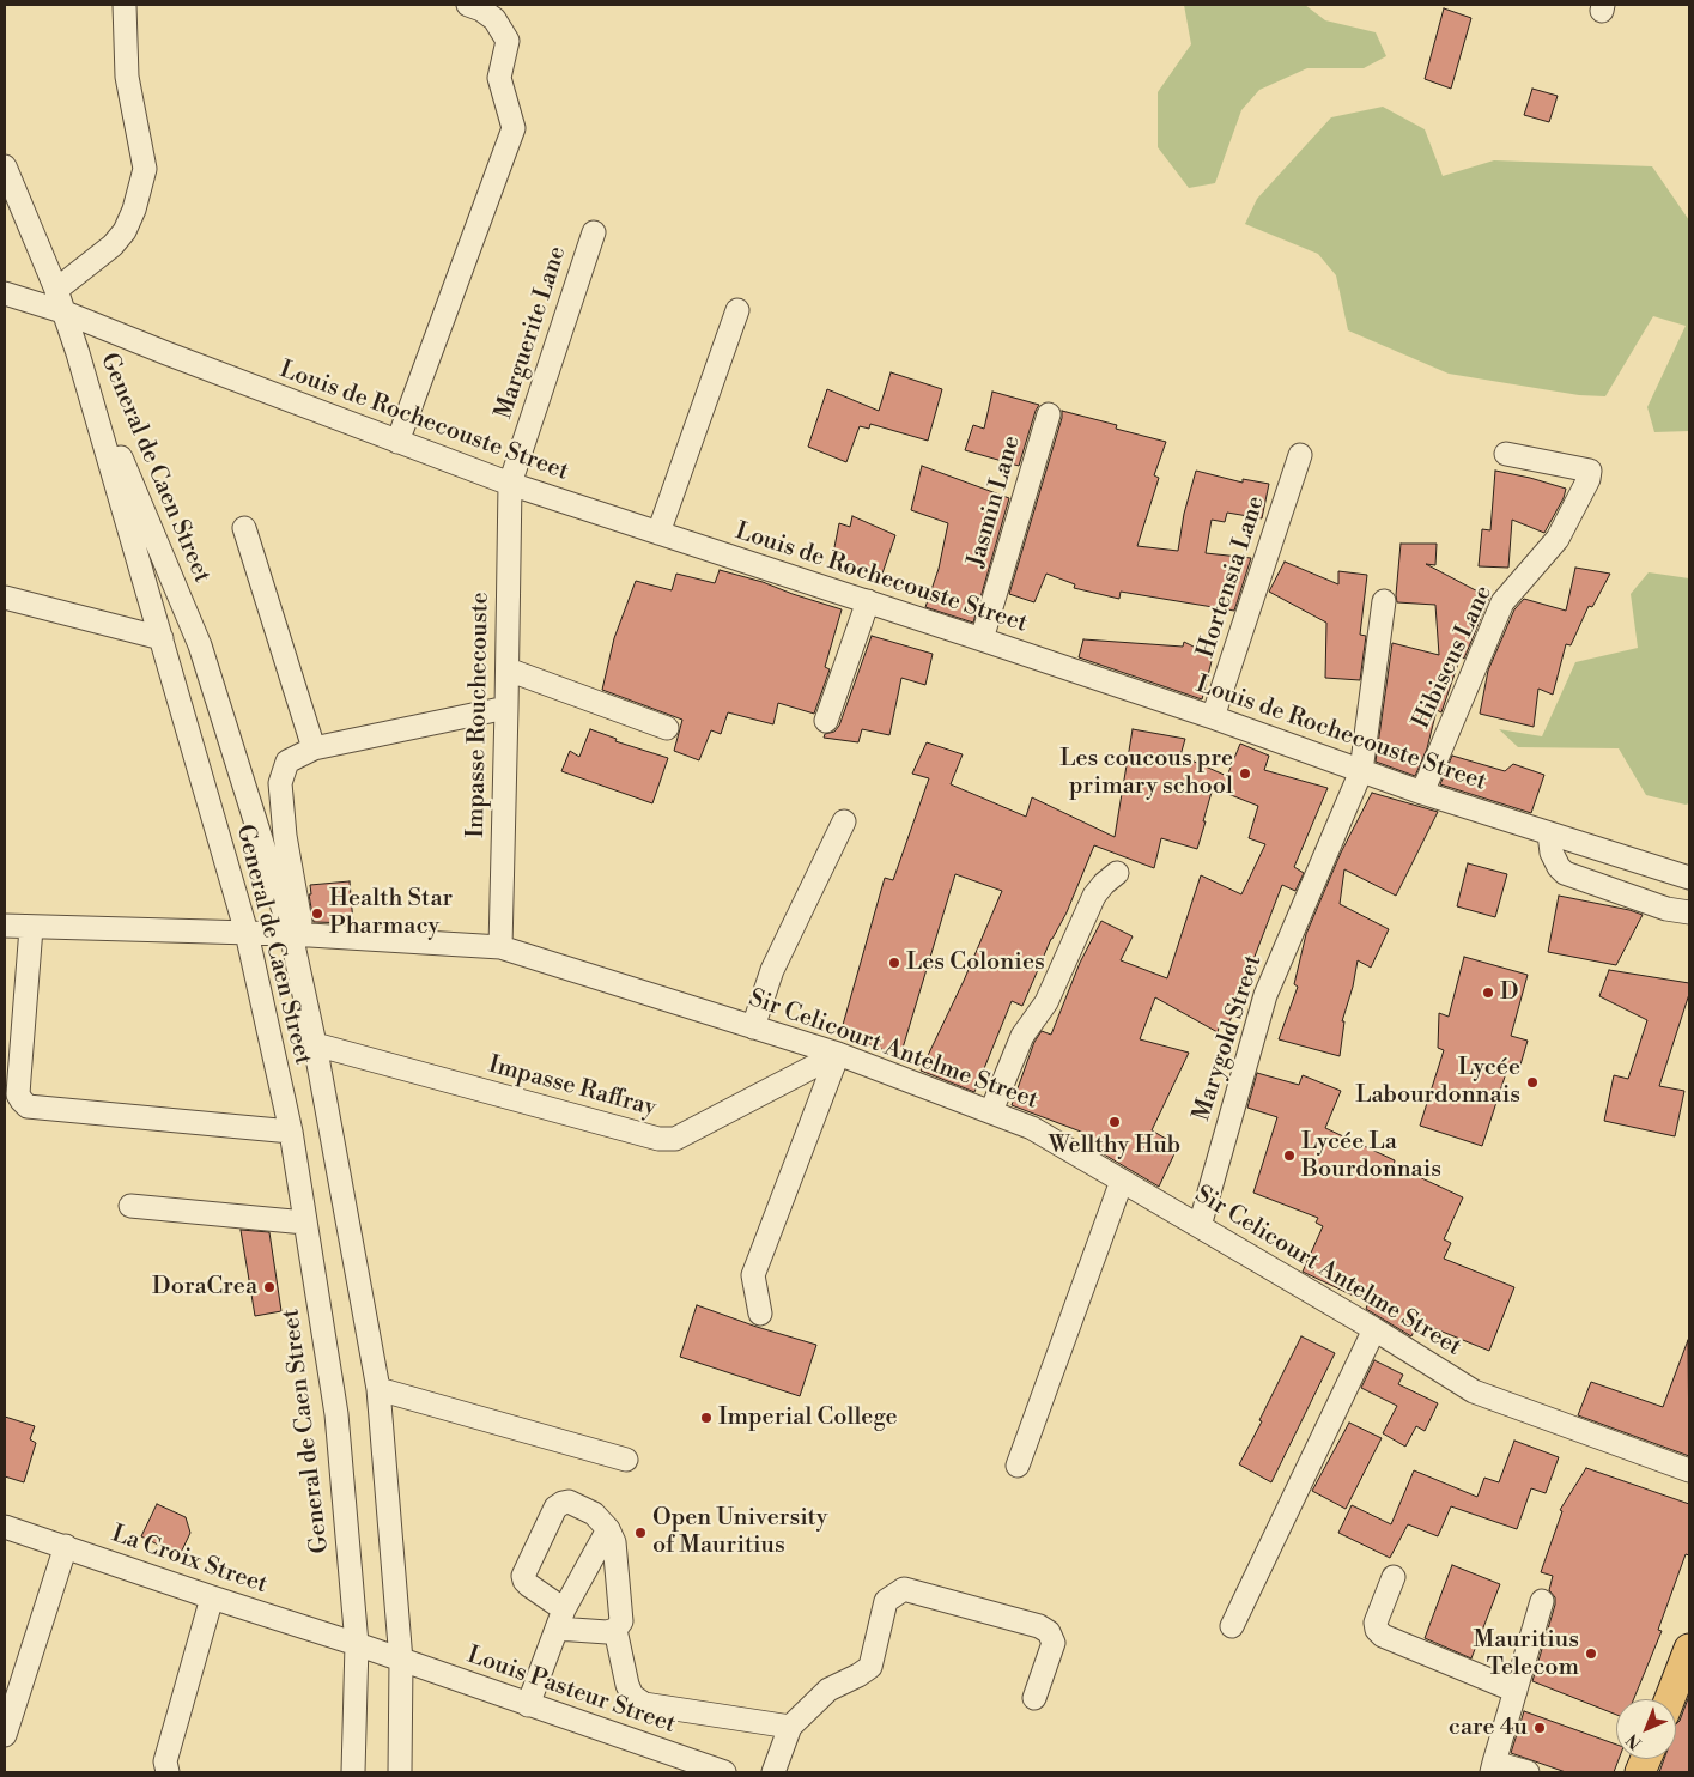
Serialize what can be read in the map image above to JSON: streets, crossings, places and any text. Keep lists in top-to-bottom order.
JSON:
{
  "streets": {
    "street": [
      "Marguerite Lane",
      "Louis de Rochecouste Street",
      "General de Caen Street",
      "Jasmin Lane",
      "Hortensia Lane",
      "Hibiscus Lane",
      "Impasse Rouchecouste",
      "Marygold Street",
      "Sir Celicourt Antelme Street",
      "Impasse Raffray",
      "La Croix Street",
      "Louis Pasteur Street"
    ]
  },
  "crossings": [
    ["Marguerite Lane", "Louis de Rochecouste Street"],
    ["Marguerite Lane", "Impasse Rouchecouste"],
    ["Louis de Rochecouste Street", "Jasmin Lane"],
    ["Louis de Rochecouste Street", "Hortensia Lane"],
    ["Louis de Rochecouste Street", "Hibiscus Lane"],
    ["Louis de Rochecouste Street", "Impasse Rouchecouste"],
    ["Louis de Rochecouste Street", "Marygold Street"],
    ["General de Caen Street", "Sir Celicourt Antelme Street"],
    ["General de Caen Street", "Impasse Raffray"],
    ["General de Caen Street", "La Croix Street"],
    ["General de Caen Street", "Louis Pasteur Street"],
    ["Impasse Rouchecouste", "Sir Celicourt Antelme Street"],
    ["Marygold Street", "Sir Celicourt Antelme Street"],
    ["Sir Celicourt Antelme Street", "Impasse Raffray"],
    ["La Croix Street", "Louis Pasteur Street"]
  ],
  "places": [
    "Les coucous pre primary school",
    "Health Star Pharmacy",
    "Les Colonies",
    "D",
    "Lycée Labourdonnais",
    "Wellthy Hub",
    "Lycée La Bourdonnais",
    "DoraCrea",
    "Imperial College",
    "Open University of Mauritius",
    "Mauritius Telecom",
    "care 4u"
  ],
  "north": "bottom left"
}
